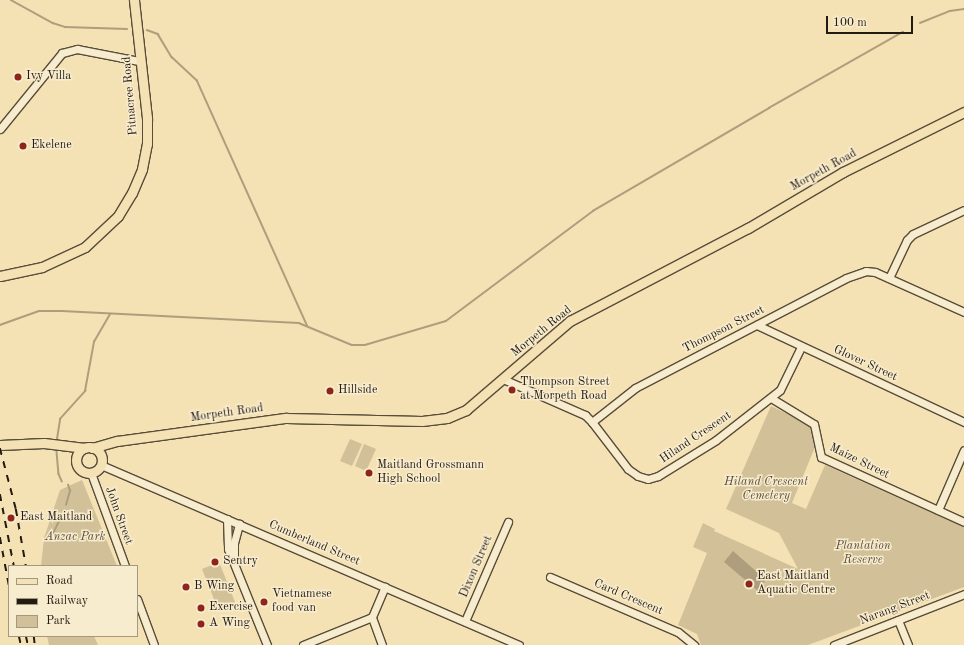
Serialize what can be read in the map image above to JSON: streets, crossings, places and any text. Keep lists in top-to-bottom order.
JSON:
{
  "streets": {
    "main road": ["Pitnacree Road", "Morpeth Road"],
    "street": [
      "Thompson Street",
      "Glover Street",
      "Hiland Crescent",
      "Maize Street",
      "John Street",
      "Cumberland Street",
      "Dixon Street",
      "Card Crescent",
      "Narang Street"
    ]
  },
  "crossings": [
    ["Morpeth Road", "John Street"],
    ["Morpeth Road", "Cumberland Street"],
    ["Thompson Street", "Glover Street"],
    ["Thompson Street", "Hiland Crescent"],
    ["Glover Street", "Hiland Crescent"],
    ["Hiland Crescent", "Maize Street"],
    ["John Street", "Cumberland Street"],
    ["Cumberland Street", "Dixon Street"]
  ],
  "parks": ["Hiland Crescent Cemetery", "Anzac Park", "Plantation Reserve"],
  "places": [
    "Ivy Villa",
    "Ekelene",
    "Thompson Street at Morpeth Road",
    "Hillside",
    "Maitland Grossmann High School",
    "East Maitland",
    "Sentry",
    "East Maitland Aquatic Centre",
    "B Wing",
    "Vietnamese food van",
    "Exercise",
    "A Wing"
  ],
  "legend": ["Road", "Railway", "Park"],
  "scale_bar": "100 m"
}
